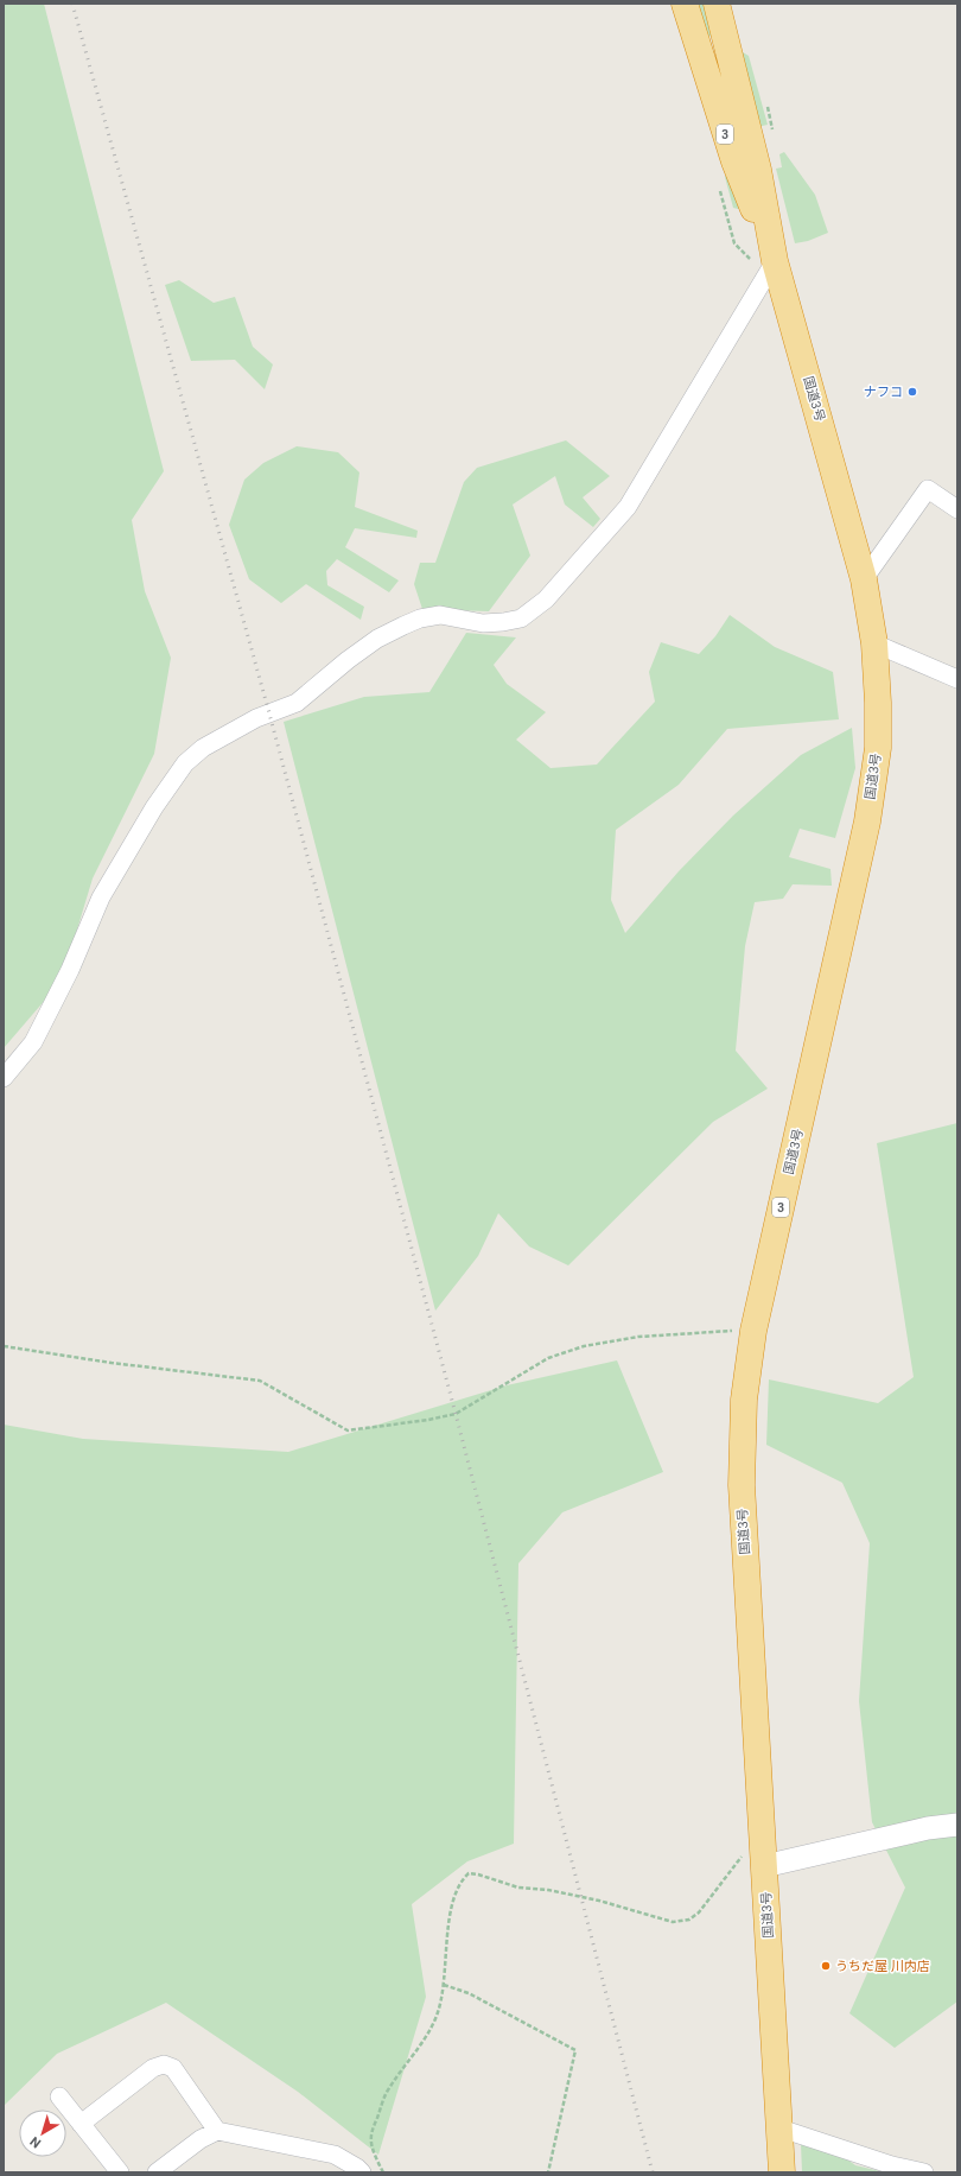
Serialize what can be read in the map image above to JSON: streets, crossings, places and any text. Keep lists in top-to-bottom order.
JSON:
{
  "streets": {
    "highway": ["3", "国道3号"]
  },
  "places": ["ナフコ", "うちだ屋 川内店"],
  "north": "bottom left"
}
